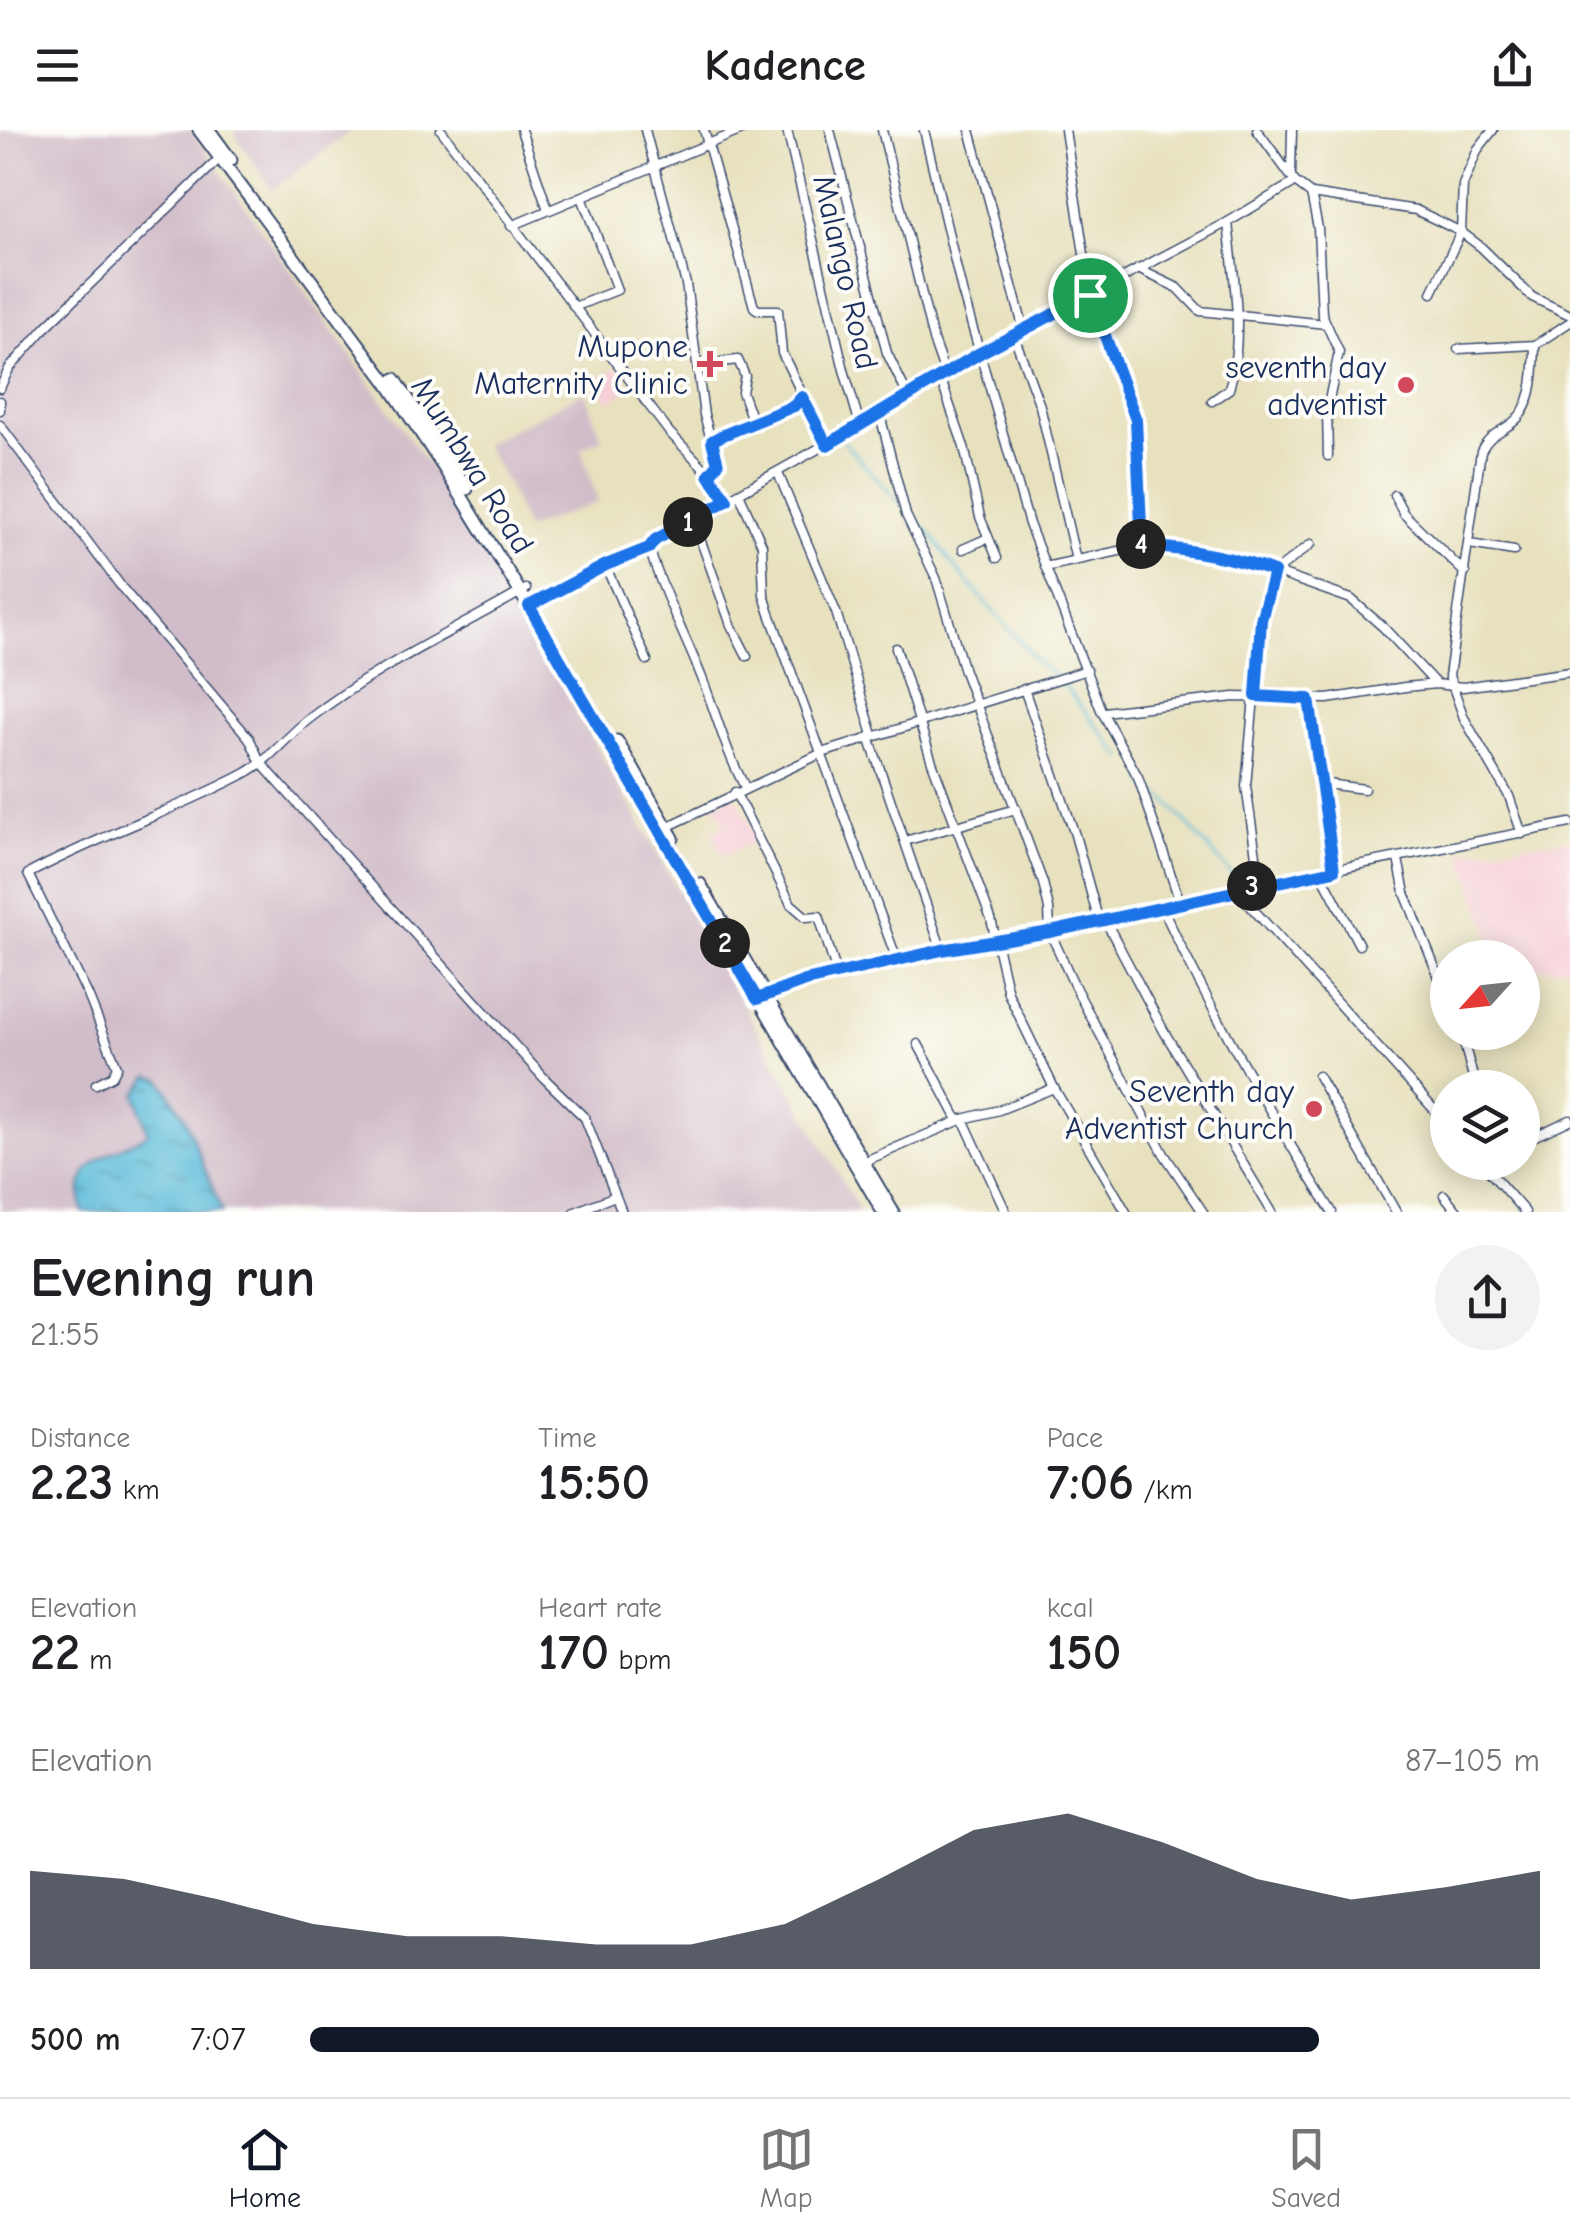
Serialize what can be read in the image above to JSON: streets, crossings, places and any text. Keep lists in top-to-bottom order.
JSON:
{
  "streets": {
    "main road": ["Mumbwa Road"],
    "street": ["Malango Road"]
  },
  "places": {
    "health": ["Mupone Maternity Clinic"],
    "other": ["seventh day adventist", "Seventh day Adventist Church"]
  },
  "north": "bottom left",
  "page": {
    "header": "Kadence",
    "pins": [
      "1",
      "4",
      "3",
      "2"
    ],
    "heading": ["Evening run", "21:55"],
    "stats": [
      ["Distance", "2.23 km"],
      ["Time", "15:50"],
      ["Pace", "7:06 /km"],
      ["Elevation", "22 m"],
      ["Heart rate", "170 bpm"],
      ["kcal", "150"]
    ],
    "chart": ["Elevation", "87–105 m"],
    "list": [
      {
        "name": "500 m",
        "note": "7:07"
      }
    ],
    "tabs": ["Home", "Map", "Saved"]
  }
}
